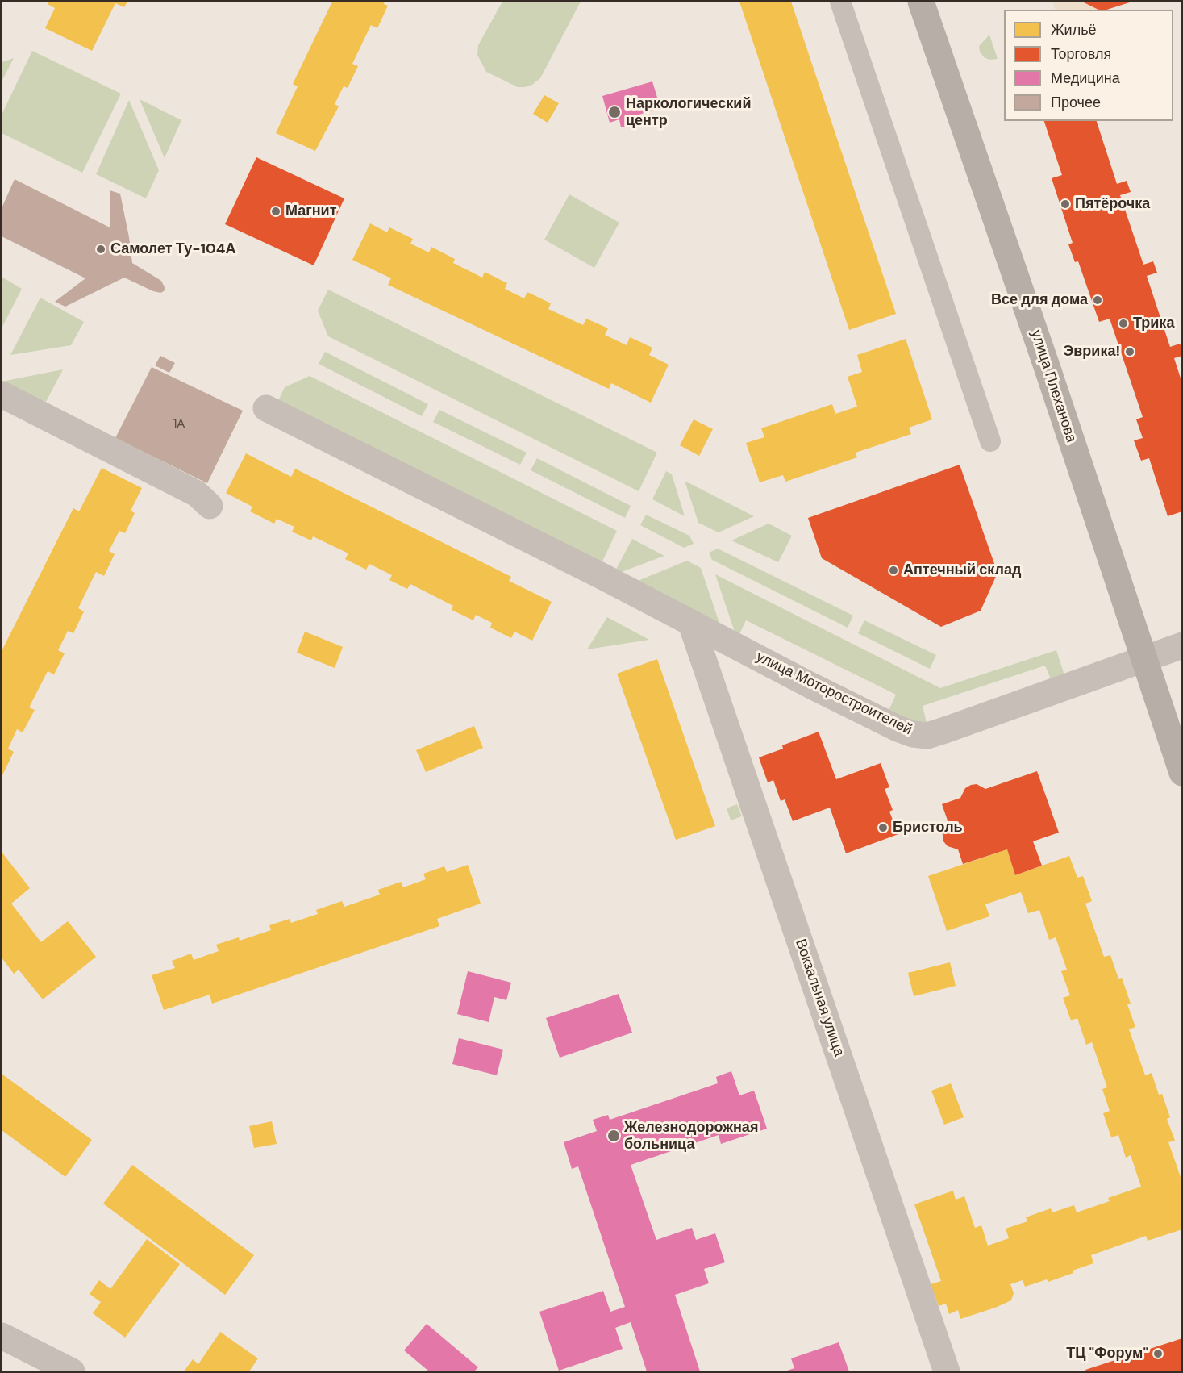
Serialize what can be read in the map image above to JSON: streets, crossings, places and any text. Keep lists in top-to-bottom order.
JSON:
{
  "streets": {
    "main road": ["улица Плеханова"],
    "street": ["улица Моторостроителей", "Вокзальная улица"]
  },
  "crossings": [
    ["улица Плеханова", "улица Моторостроителей"],
    ["улица Моторостроителей", "Вокзальная улица"]
  ],
  "places": [
    "Наркологический центр",
    "Пятёрочка",
    "Магнит",
    "Самолет Ту-104А",
    "Все для дома",
    "Трика",
    "Эврика!",
    "Аптечный склад",
    "Бристоль",
    "Железнодорожная больница",
    "ТЦ \"Форум\""
  ],
  "house_numbers": ["1А"],
  "legend": [
    "Жильё",
    "Торговля",
    "Медицина",
    "Прочее"
  ]
}
